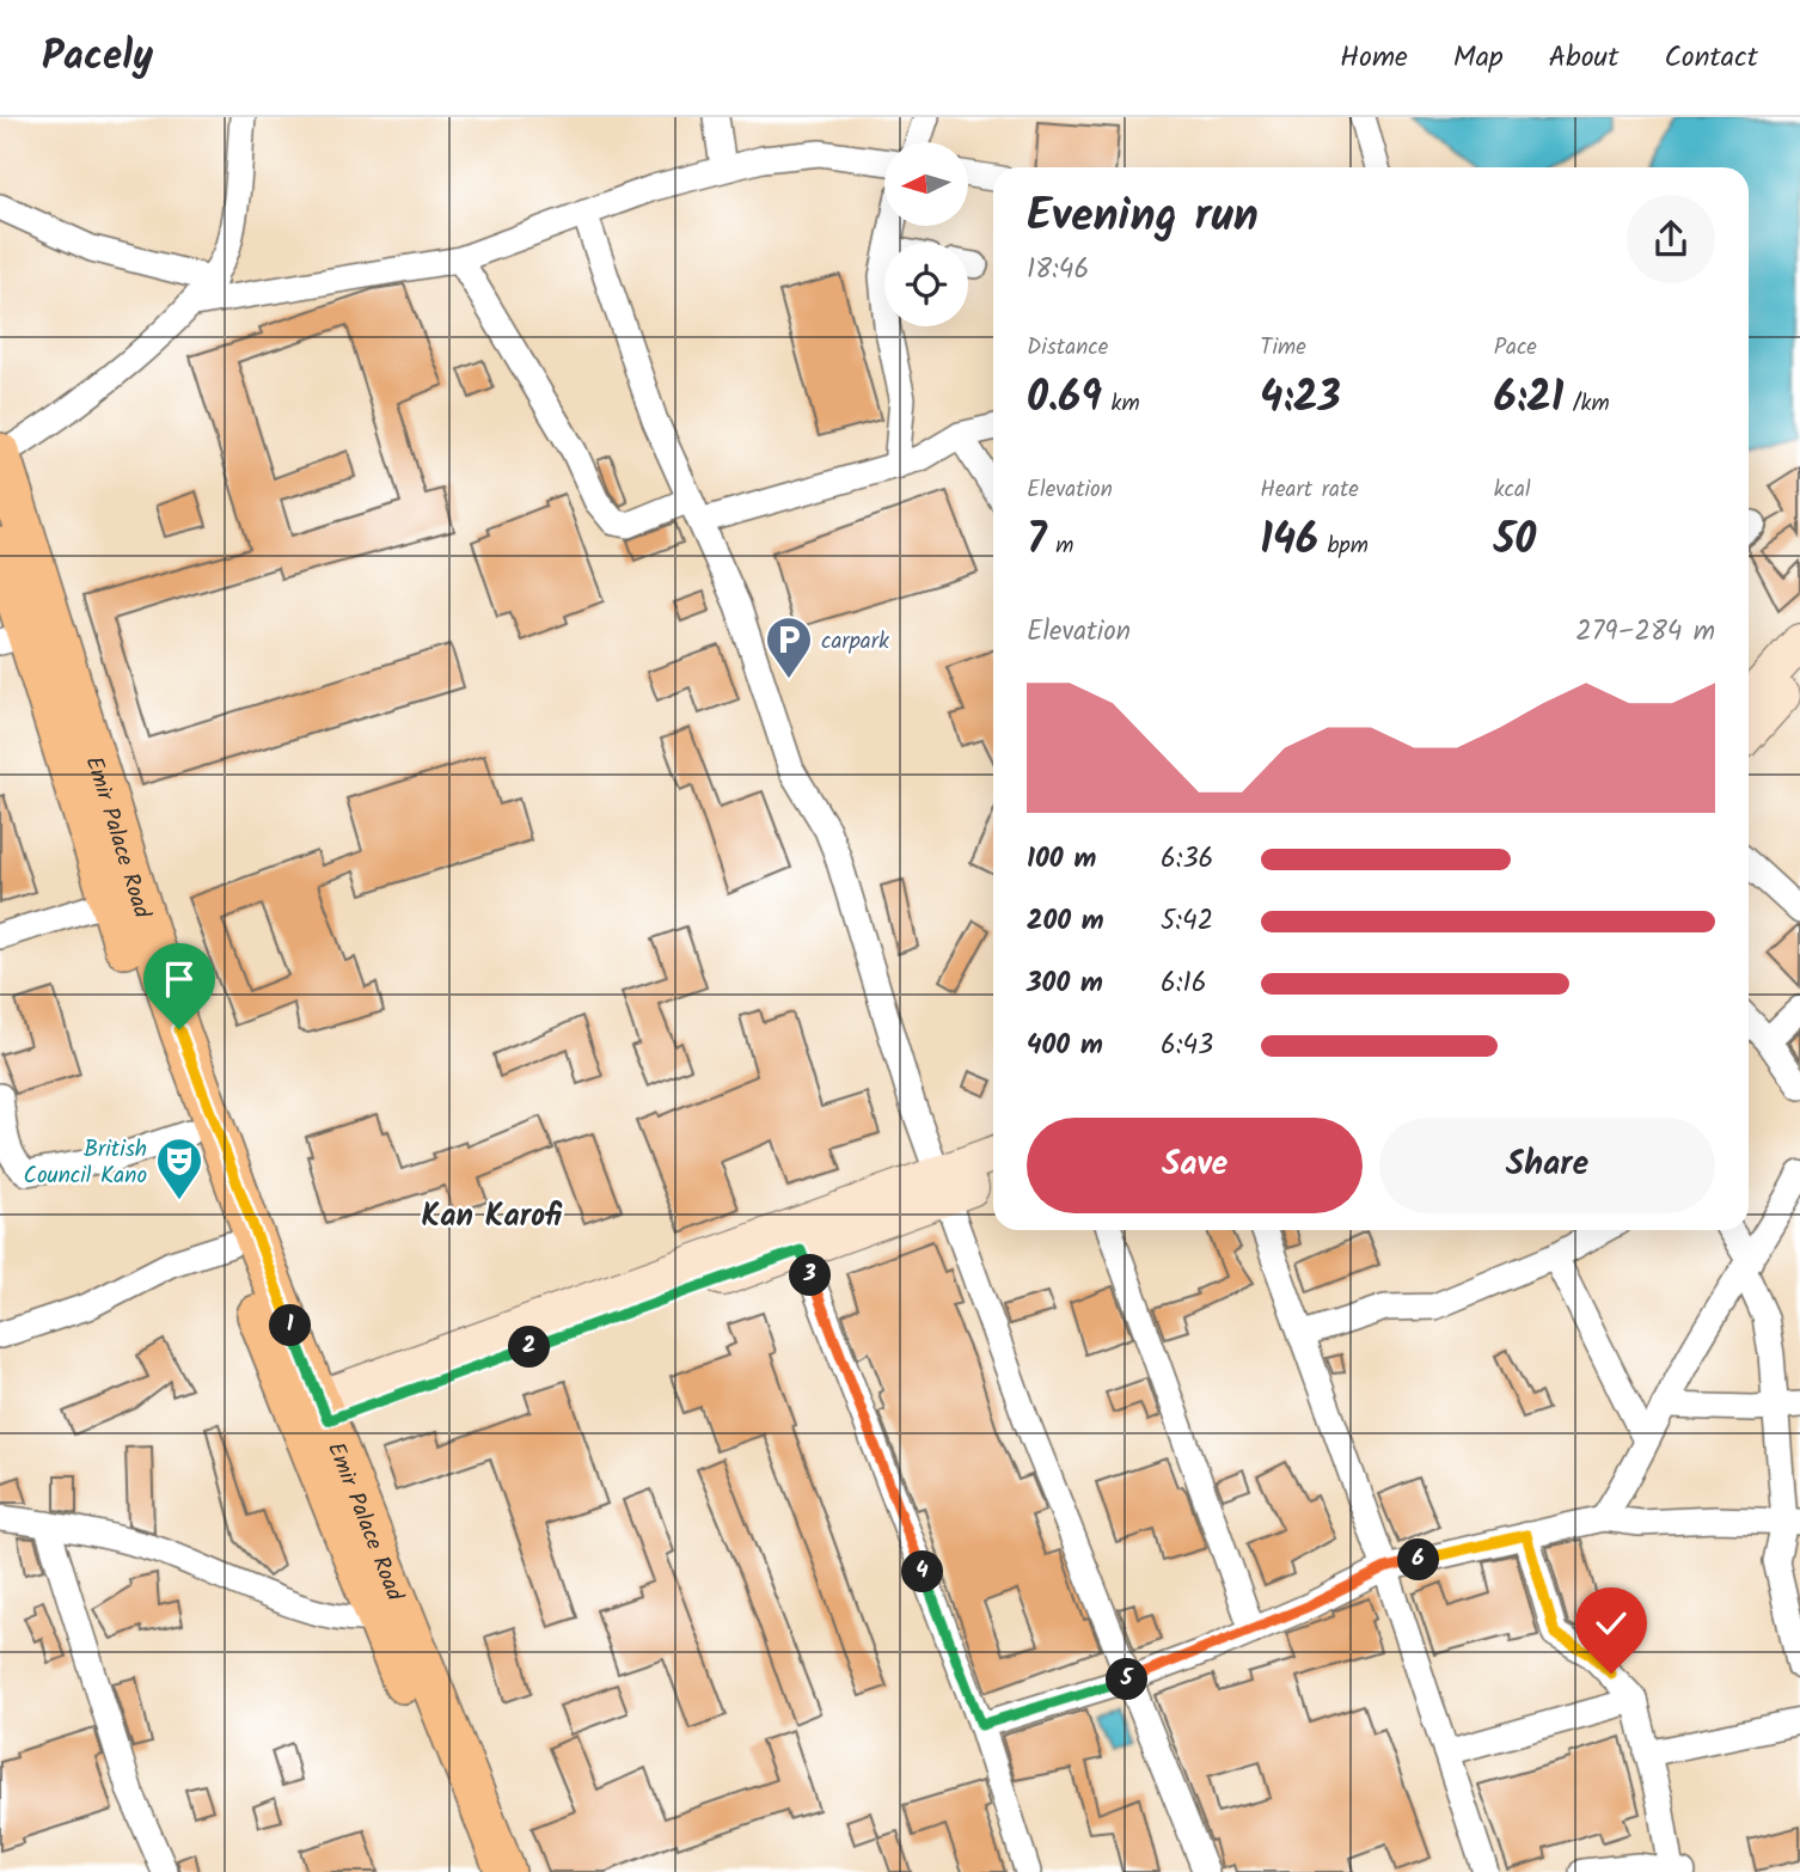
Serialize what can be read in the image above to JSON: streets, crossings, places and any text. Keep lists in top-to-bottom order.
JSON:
{
  "streets": {
    "main road": ["Emir Palace Road"]
  },
  "districts": ["Kan Karofi"],
  "places": {
    "parking": ["carpark"],
    "theatre": ["British Council Kano"]
  },
  "north": "left",
  "page": {
    "header": "Pacely",
    "nav": [
      "Home",
      "Map",
      "About",
      "Contact"
    ],
    "heading": ["Evening run", "18:46"],
    "stats": [
      ["Distance", "0.69 km"],
      ["Time", "4:23"],
      ["Pace", "6:21 /km"],
      ["Elevation", "7 m"],
      ["Heart rate", "146 bpm"],
      ["kcal", "50"]
    ],
    "chart": ["Elevation", "279–284 m"],
    "list": [
      {
        "name": "100 m",
        "note": "6:36"
      },
      {
        "name": "200 m",
        "note": "5:42"
      },
      {
        "name": "300 m",
        "note": "6:16"
      },
      {
        "name": "400 m",
        "note": "6:43"
      }
    ],
    "buttons": ["Save", "Share"],
    "pins": [
      "3",
      "1",
      "2",
      "6",
      "4",
      "5"
    ]
  }
}
